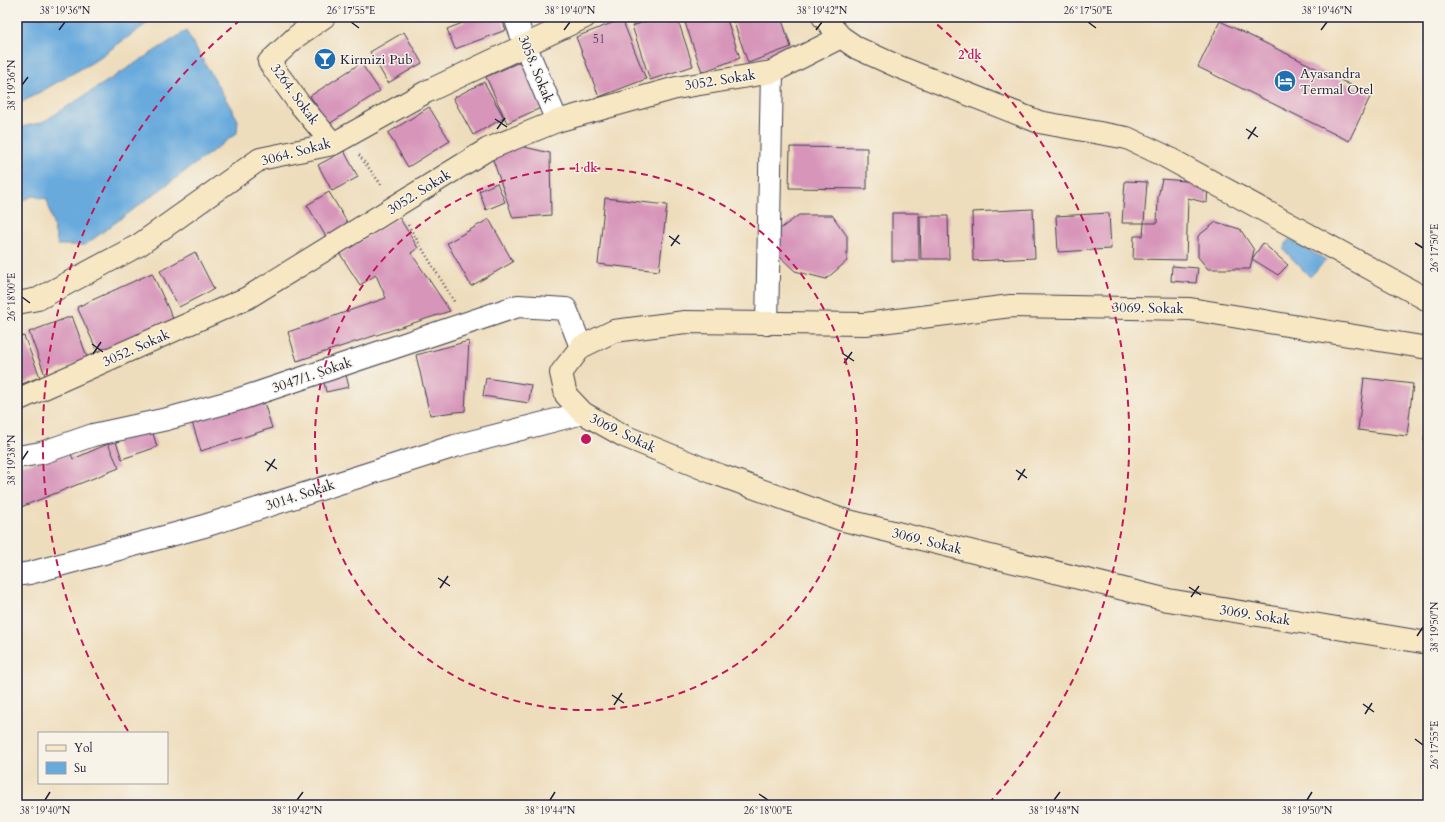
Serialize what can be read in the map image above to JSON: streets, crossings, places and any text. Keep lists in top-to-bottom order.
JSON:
{
  "streets": {
    "street": [
      "3058. Sokak",
      "3052. Sokak",
      "3264. Sokak",
      "3064. Sokak",
      "3069. Sokak",
      "3047/1. Sokak",
      "3014. Sokak"
    ]
  },
  "crossings": [
    ["3058. Sokak", "3052. Sokak"],
    ["3058. Sokak", "3064. Sokak"],
    ["3264. Sokak", "3064. Sokak"],
    ["3069. Sokak", "3047/1. Sokak"],
    ["3069. Sokak", "3014. Sokak"]
  ],
  "places": {
    "bar": ["Kirmizi Pub"],
    "hotel": ["Ayasandra Termal Otel"]
  },
  "house_numbers": ["51"],
  "legend": ["Yol", "Su"],
  "coordinates": [
    "38°19'36\"N",
    "26°17'55\"E",
    "38°19'40\"N",
    "38°19'42\"N",
    "26°17'50\"E",
    "38°19'46\"N",
    "26°18'00\"E",
    "38°19'38\"N",
    "38°19'50\"N",
    "38°19'44\"N",
    "38°19'48\"N"
  ],
  "rings": ["2 dk", "1 dk"]
}
